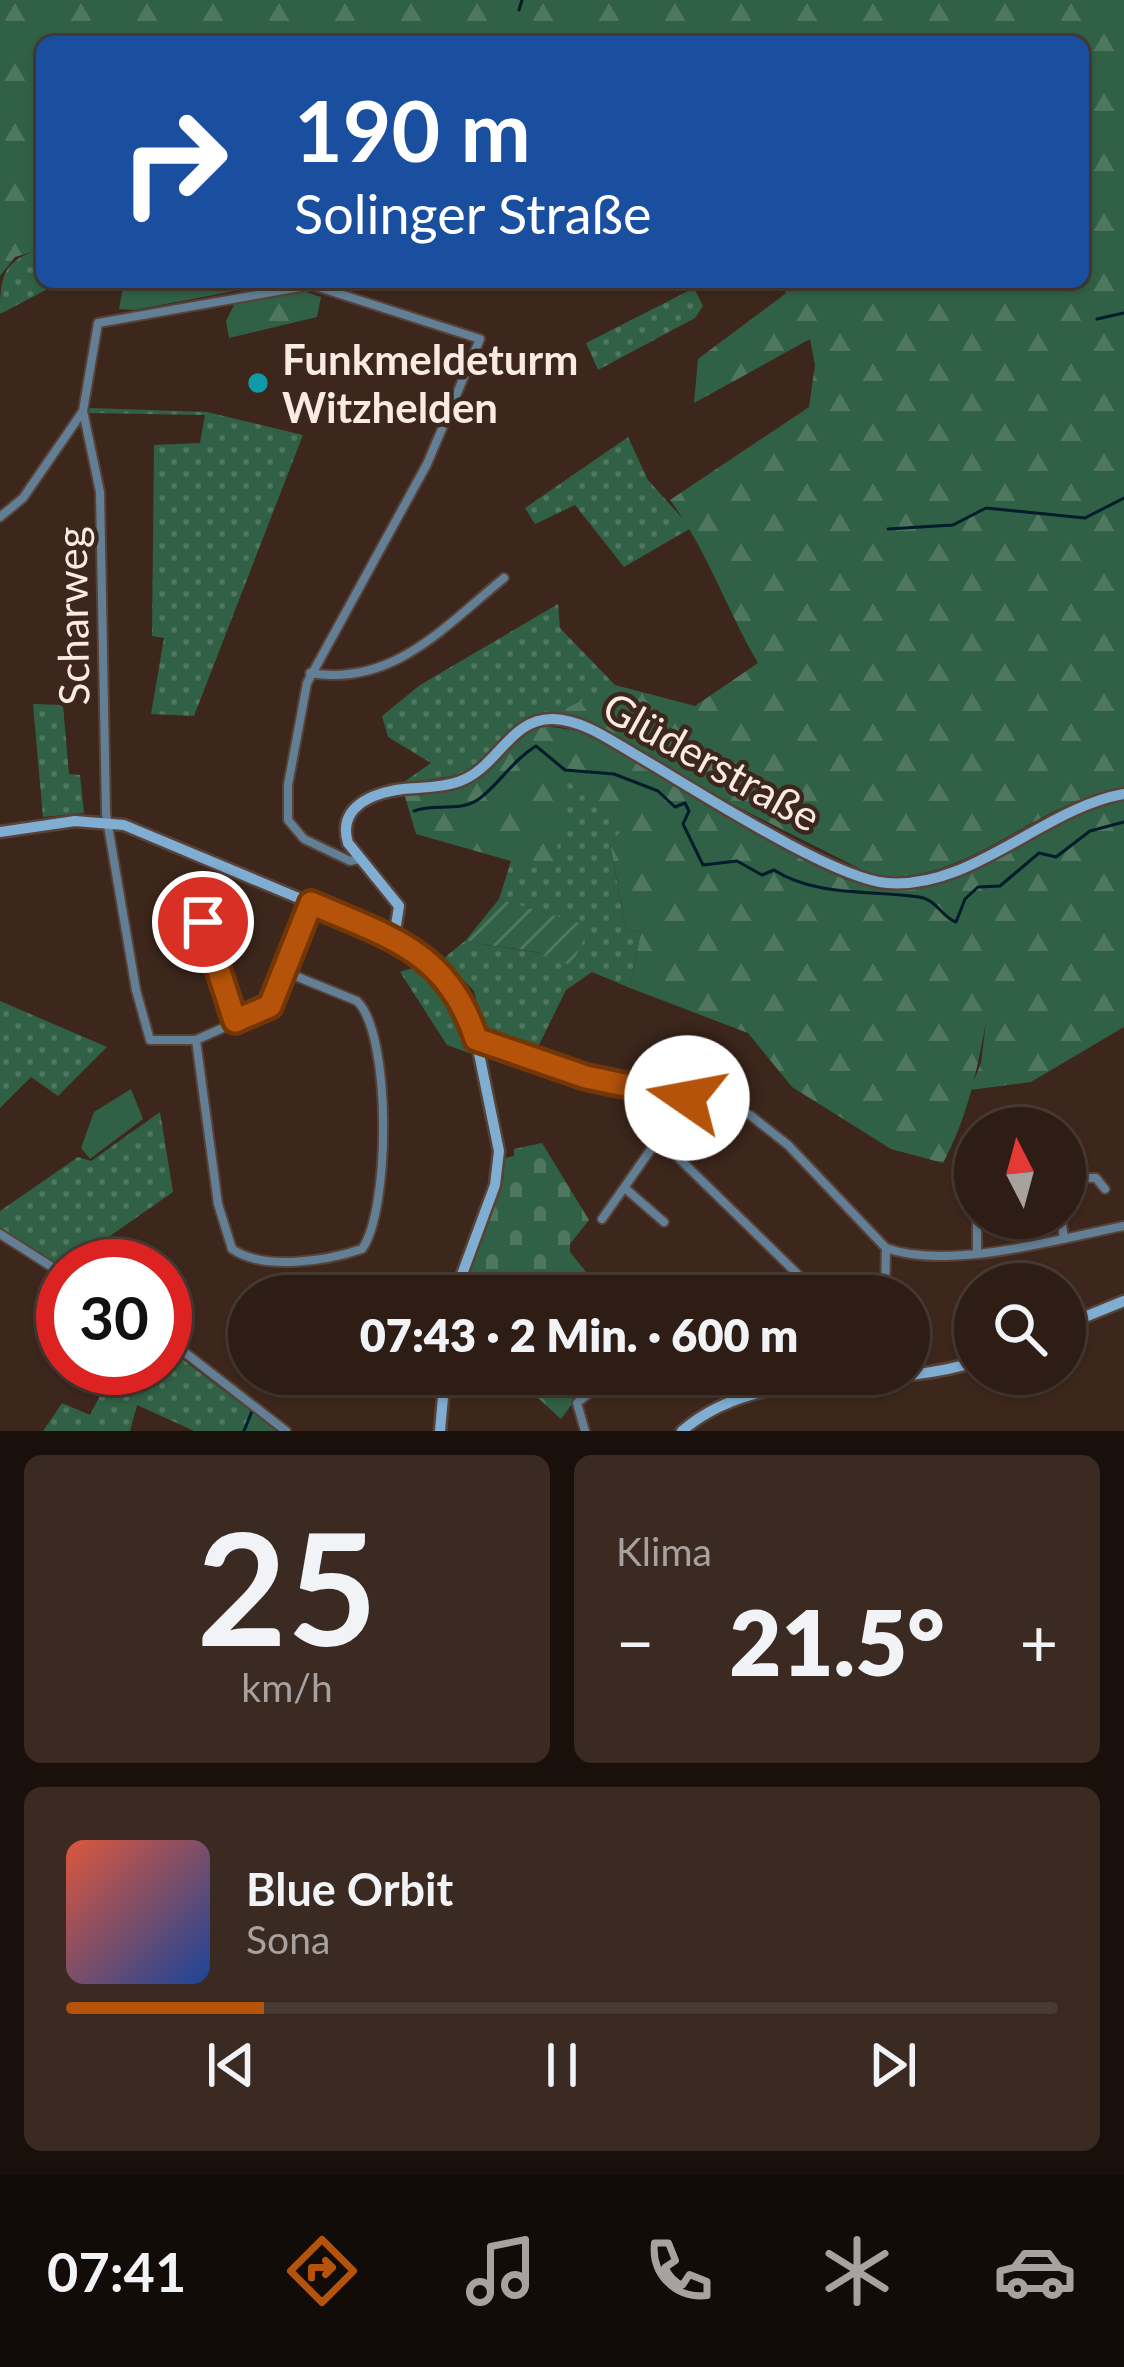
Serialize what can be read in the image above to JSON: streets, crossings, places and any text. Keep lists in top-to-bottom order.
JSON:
{
  "streets": {
    "main road": ["Glüderstraße"],
    "street": ["Scharweg"]
  },
  "places": ["Funkmeldeturm Witzhelden"],
  "north": "top",
  "page": {
    "turn": ["190 m", "Solinger Straße"],
    "limit": "30",
    "trip": "07:43 · 2 Min. · 600 m",
    "tile": [
      ["25", "km/h"],
      "Klima"
    ],
    "heat": ["−", "21.5°", "+"],
    "song": ["Blue Orbit", "Sona"],
    "tabs": "07:41"
  }
}
